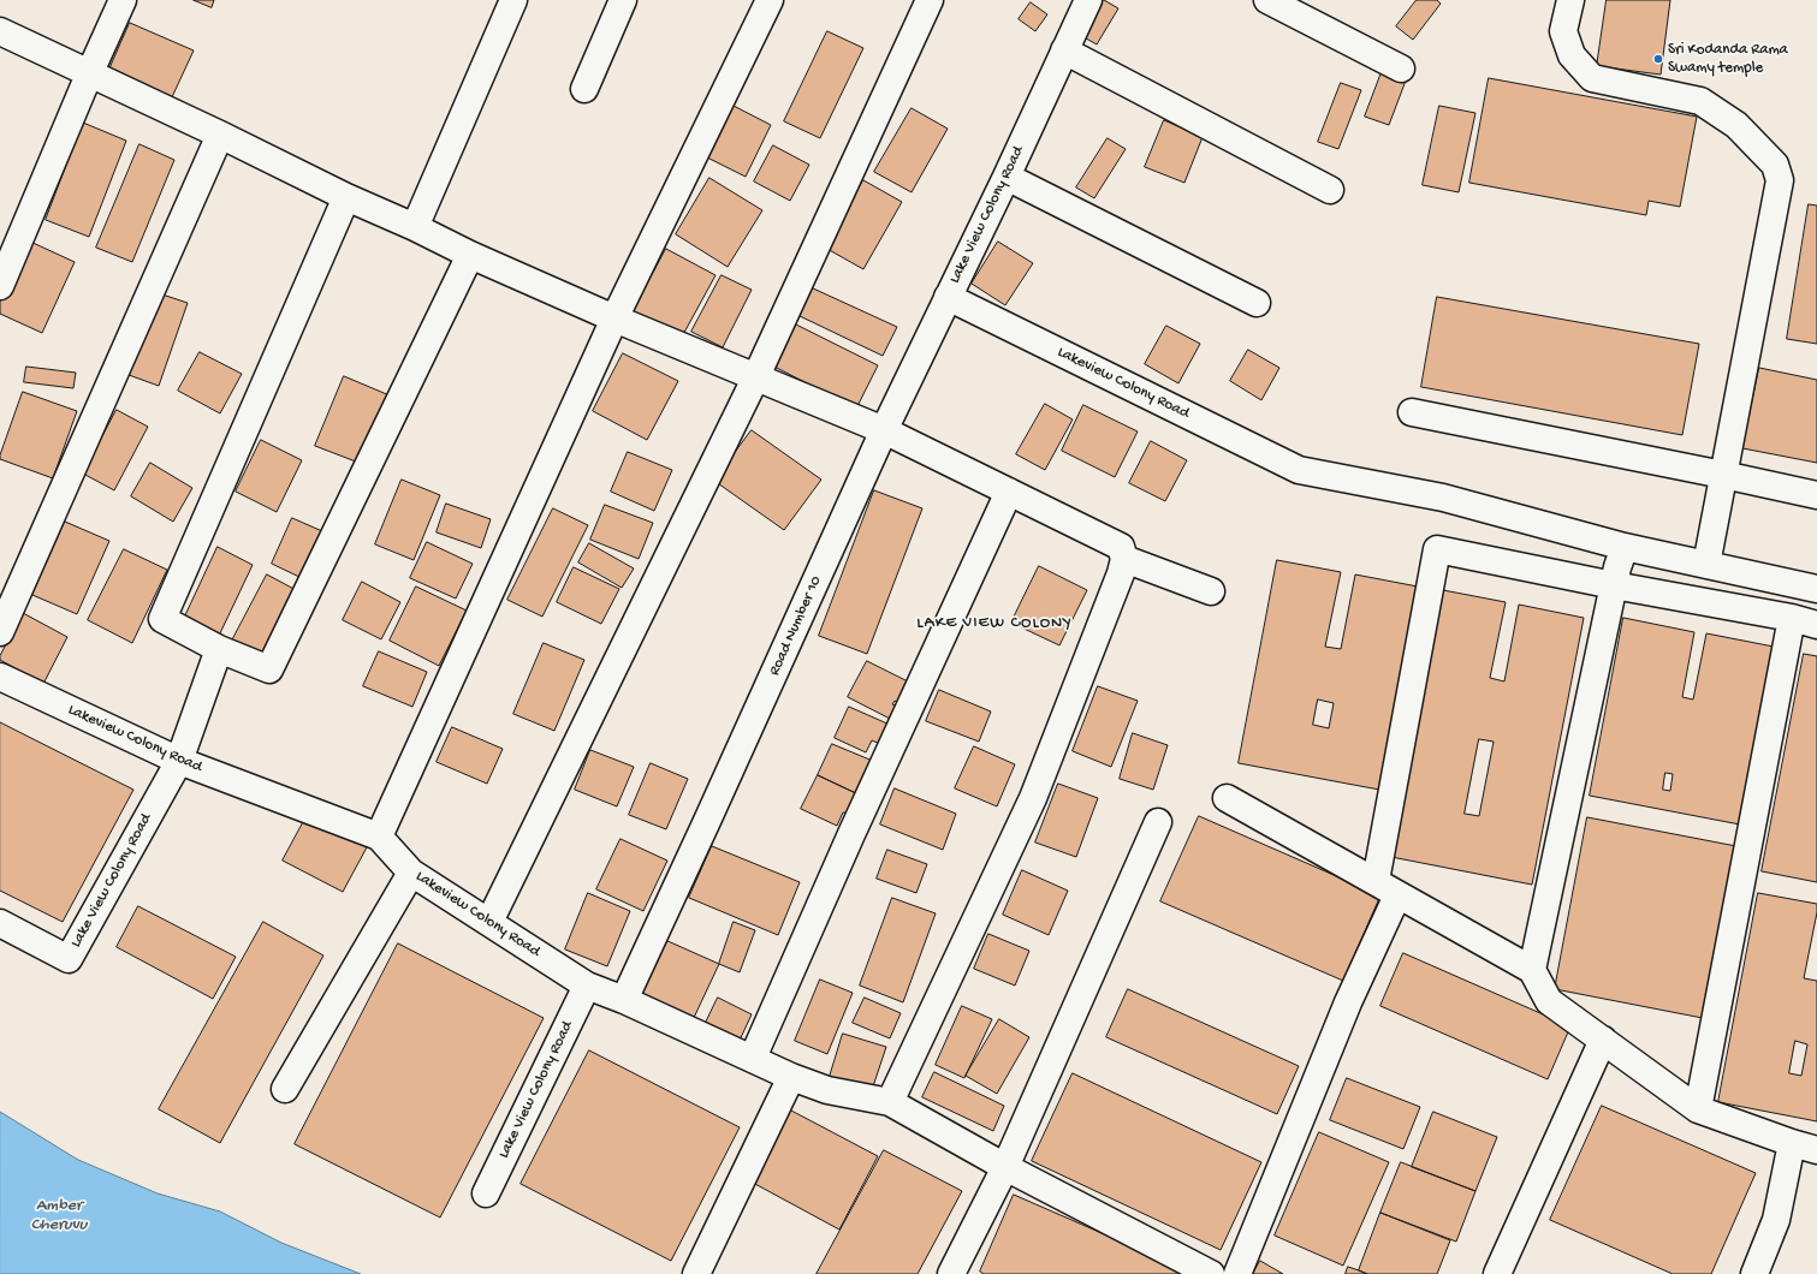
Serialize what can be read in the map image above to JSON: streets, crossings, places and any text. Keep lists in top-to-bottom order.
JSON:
{
  "streets": {
    "street": ["Lake View Colony Road", "Lakeview Colony Road", "Road Number 10"]
  },
  "crossings": [
    ["Lake View Colony Road", "Lakeview Colony Road"],
    ["Lake View Colony Road", "Road Number 10"],
    ["Lakeview Colony Road", "Road Number 10"]
  ],
  "districts": ["LAKE VIEW COLONY"],
  "water": ["Amber Cheruvu"],
  "places": ["Sri Kodanda Rama Swamy temple"]
}
